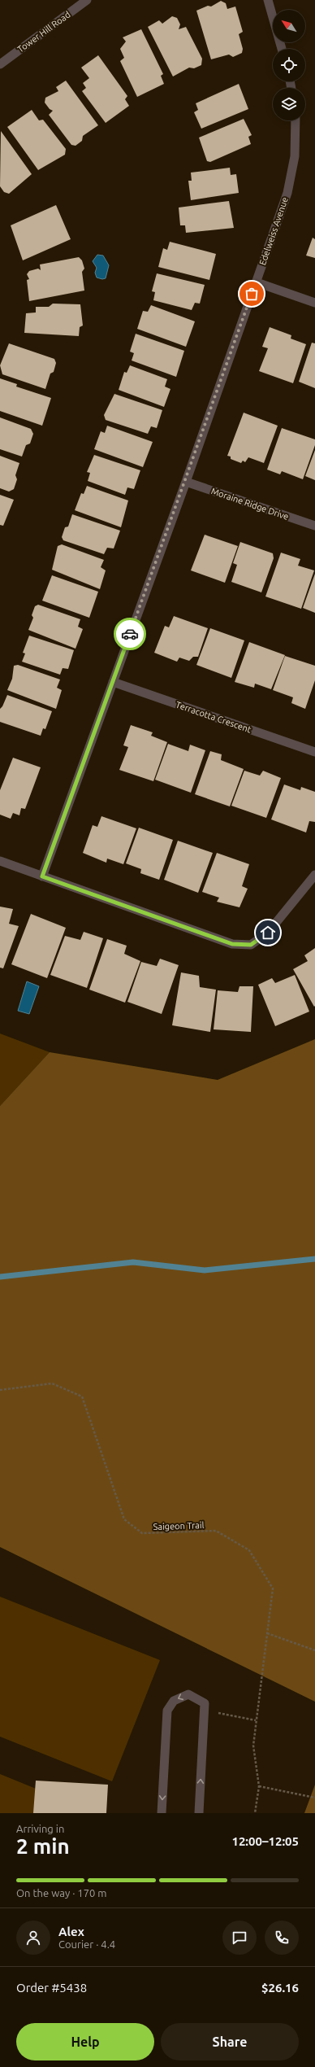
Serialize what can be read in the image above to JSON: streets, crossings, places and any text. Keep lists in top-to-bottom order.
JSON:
{
  "streets": {
    "street": [
      "Tower Hill Road",
      "Edelweiss Avenue",
      "Moraine Ridge Drive",
      "Terracotta Crescent"
    ],
    "path": ["Saigeon Trail"]
  },
  "crossings": [
    ["Edelweiss Avenue", "Moraine Ridge Drive"],
    ["Edelweiss Avenue", "Terracotta Crescent"]
  ],
  "north": "top left",
  "page": {
    "heading": ["2 min", "Arriving in", "12:00–12:05"],
    "panel": [
      "Alex",
      "Courier · 4.4",
      "Order #5438",
      "$26.16"
    ],
    "bar": "On the way · 170 m",
    "buttons": ["Help", "Share"]
  }
}
